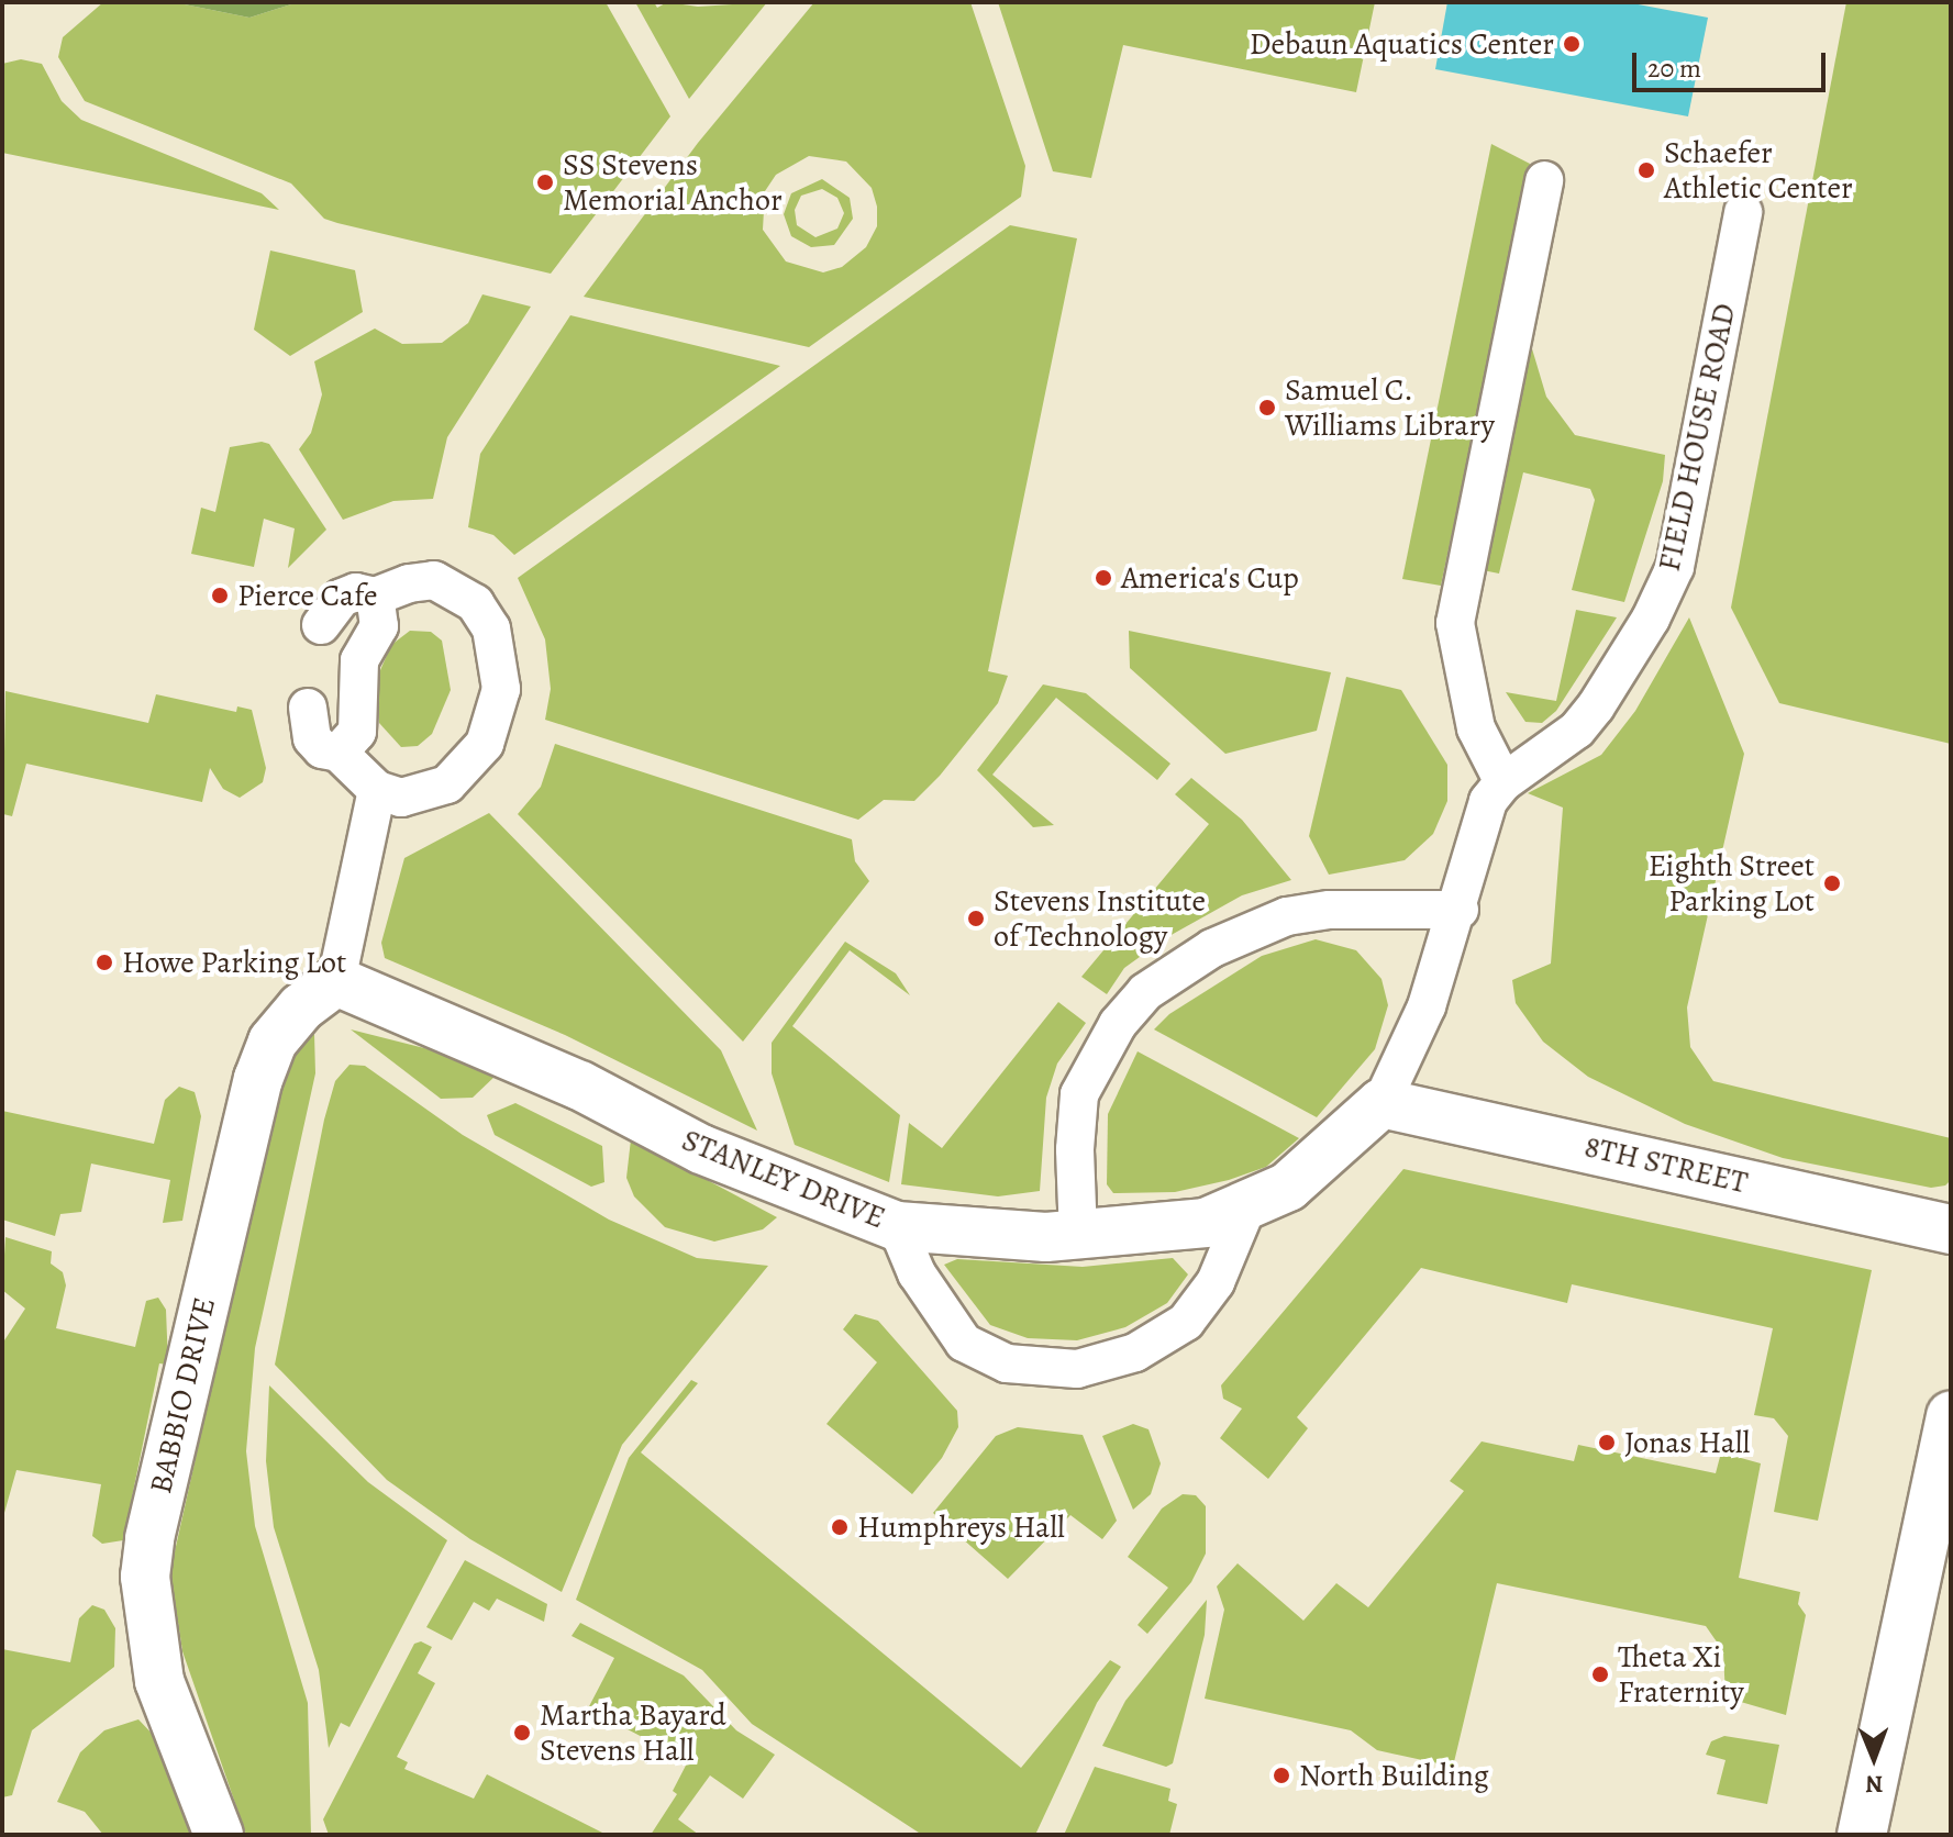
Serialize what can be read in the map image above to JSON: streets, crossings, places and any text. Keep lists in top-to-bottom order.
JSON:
{
  "streets": {
    "street": ["8TH STREET", "STANLEY DRIVE", "BABBIO DRIVE"],
    "lane": ["FIELD HOUSE ROAD"]
  },
  "crossings": [
    ["FIELD HOUSE ROAD", "8TH STREET"],
    ["FIELD HOUSE ROAD", "STANLEY DRIVE"],
    ["8TH STREET", "STANLEY DRIVE"],
    ["STANLEY DRIVE", "BABBIO DRIVE"]
  ],
  "places": [
    "Debaun Aquatics Center",
    "Schaefer Athletic Center",
    "SS Stevens Memorial Anchor",
    "Samuel C. Williams Library",
    "America's Cup",
    "Pierce Cafe",
    "Eighth Street Parking Lot",
    "Stevens Institute of Technology",
    "Howe Parking Lot",
    "Jonas Hall",
    "Humphreys Hall",
    "Theta Xi Fraternity",
    "Martha Bayard Stevens Hall",
    "North Building"
  ],
  "scale_bar": "20 m",
  "north": "bottom"
}
